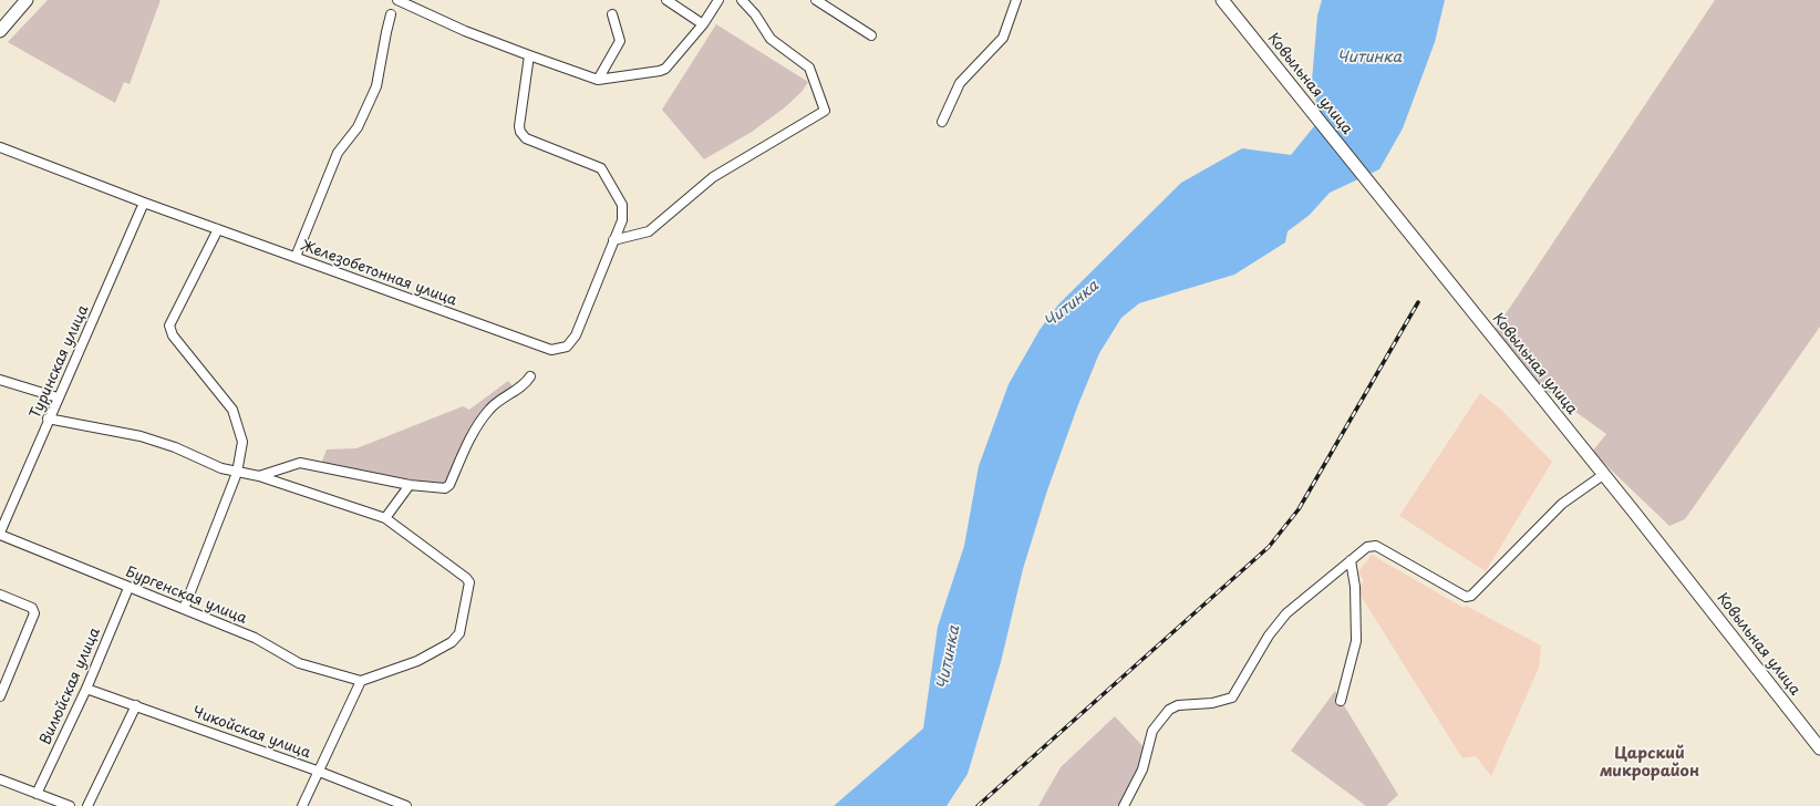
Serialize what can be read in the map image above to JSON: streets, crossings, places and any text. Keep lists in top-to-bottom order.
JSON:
{
  "streets": {
    "main road": ["Ковыльная улица"],
    "street": [
      "Железобетонная улица",
      "Туринская улица",
      "Бургенская улица",
      "Вилюйская улица",
      "Чикойская улица"
    ]
  },
  "crossings": [
    ["Железобетонная улица", "Туринская улица"],
    ["Туринская улица", "Бургенская улица"],
    ["Бургенская улица", "Вилюйская улица"],
    ["Вилюйская улица", "Чикойская улица"]
  ],
  "districts": ["Царский микрорайон"],
  "water": ["Читинка"]
}
